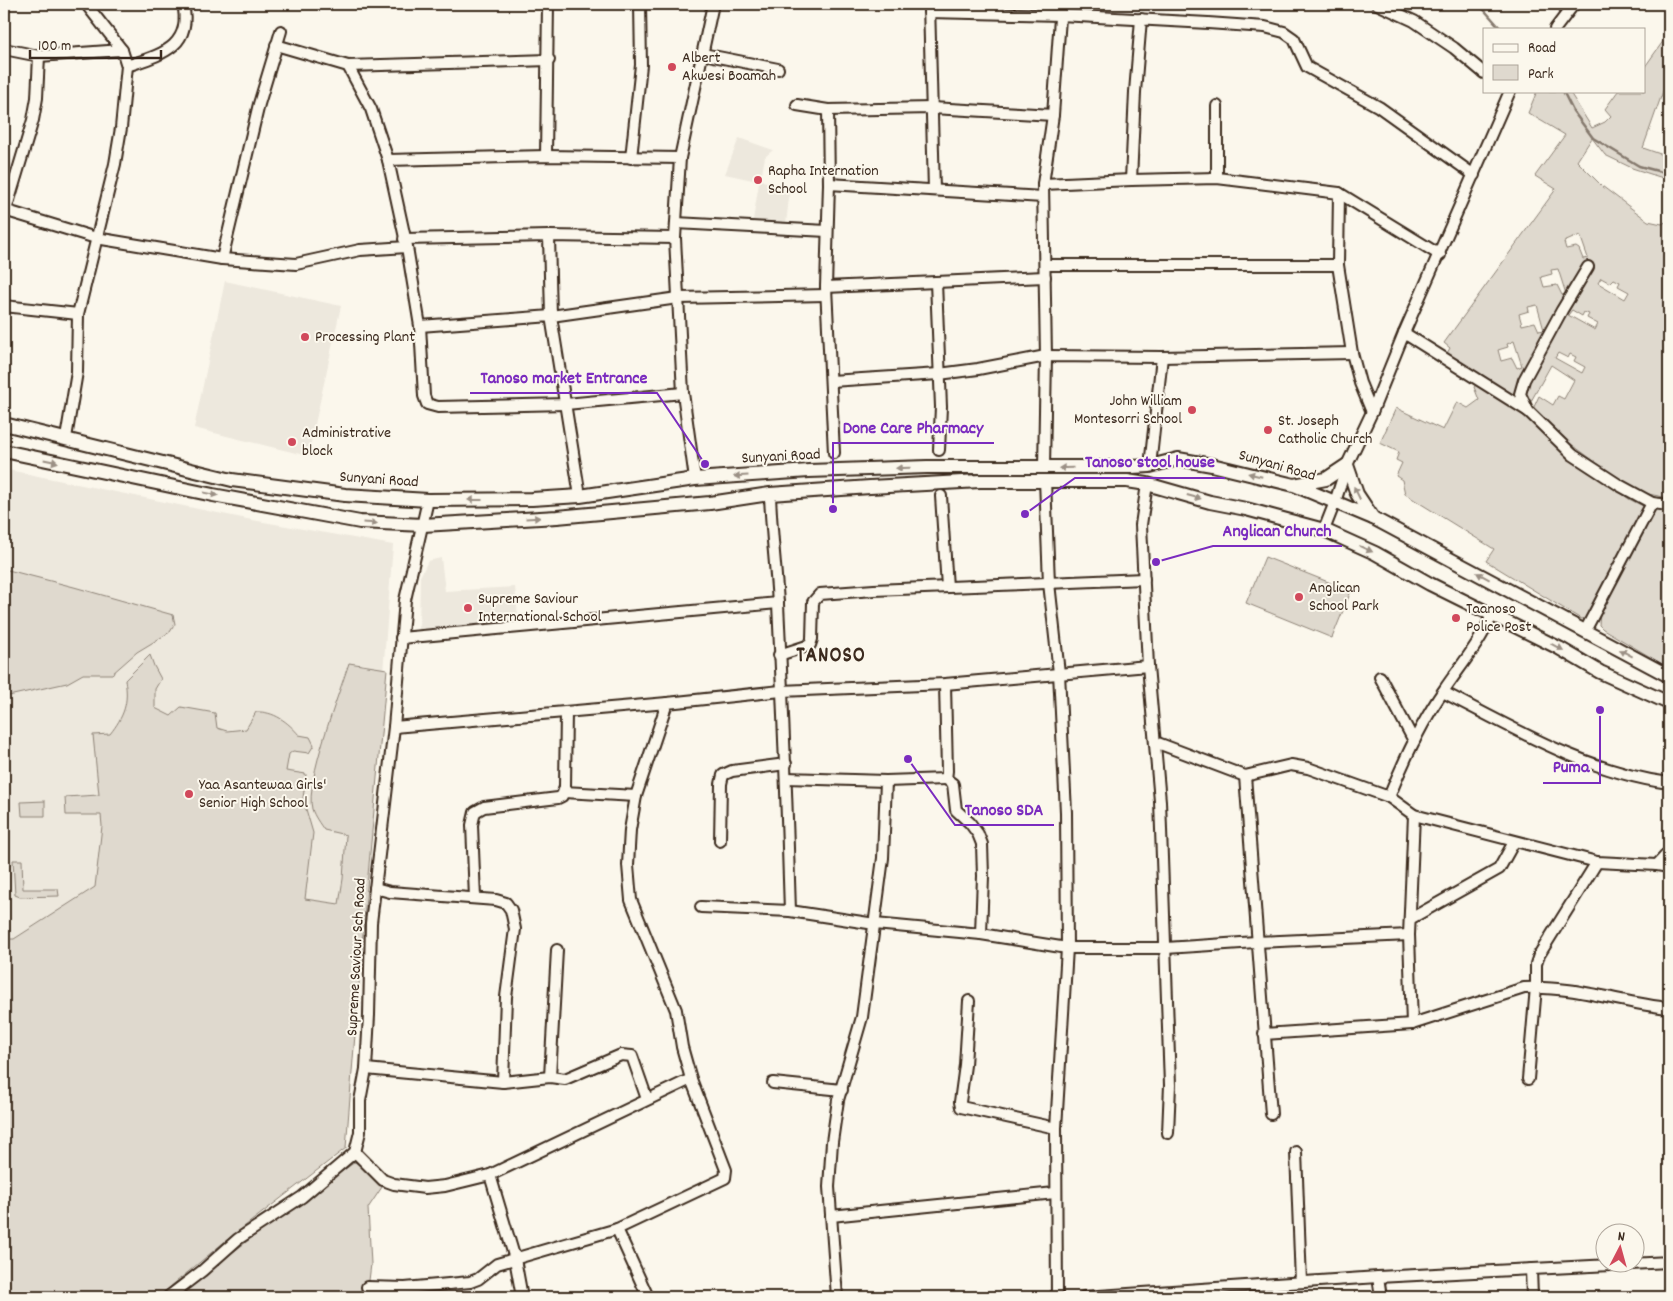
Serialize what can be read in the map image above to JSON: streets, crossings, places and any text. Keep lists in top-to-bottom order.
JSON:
{
  "streets": {
    "main road": ["Sunyani Road"],
    "street": ["Supreme Saviour Sch Road"]
  },
  "crossings": [
    ["Sunyani Road", "Supreme Saviour Sch Road"]
  ],
  "districts": ["TANOSO"],
  "places": [
    "Albert Akwesi Boamah",
    "Rapha Internation School",
    "Processing Plant",
    "John William Montesorri School",
    "St. Joseph Catholic Church",
    "Administrative block",
    "Tanoso market Entrance",
    "Done Care Pharmacy",
    "Tanoso stool house",
    "Anglican Church",
    "Anglican School Park",
    "Supreme Saviour International School",
    "Taanoso Police Post",
    "Puma",
    "Tanoso SDA",
    "Yaa Asantewaa Girls' Senior High School"
  ],
  "legend": ["Road", "Park"],
  "scale_bar": "100 m",
  "north": "top"
}
